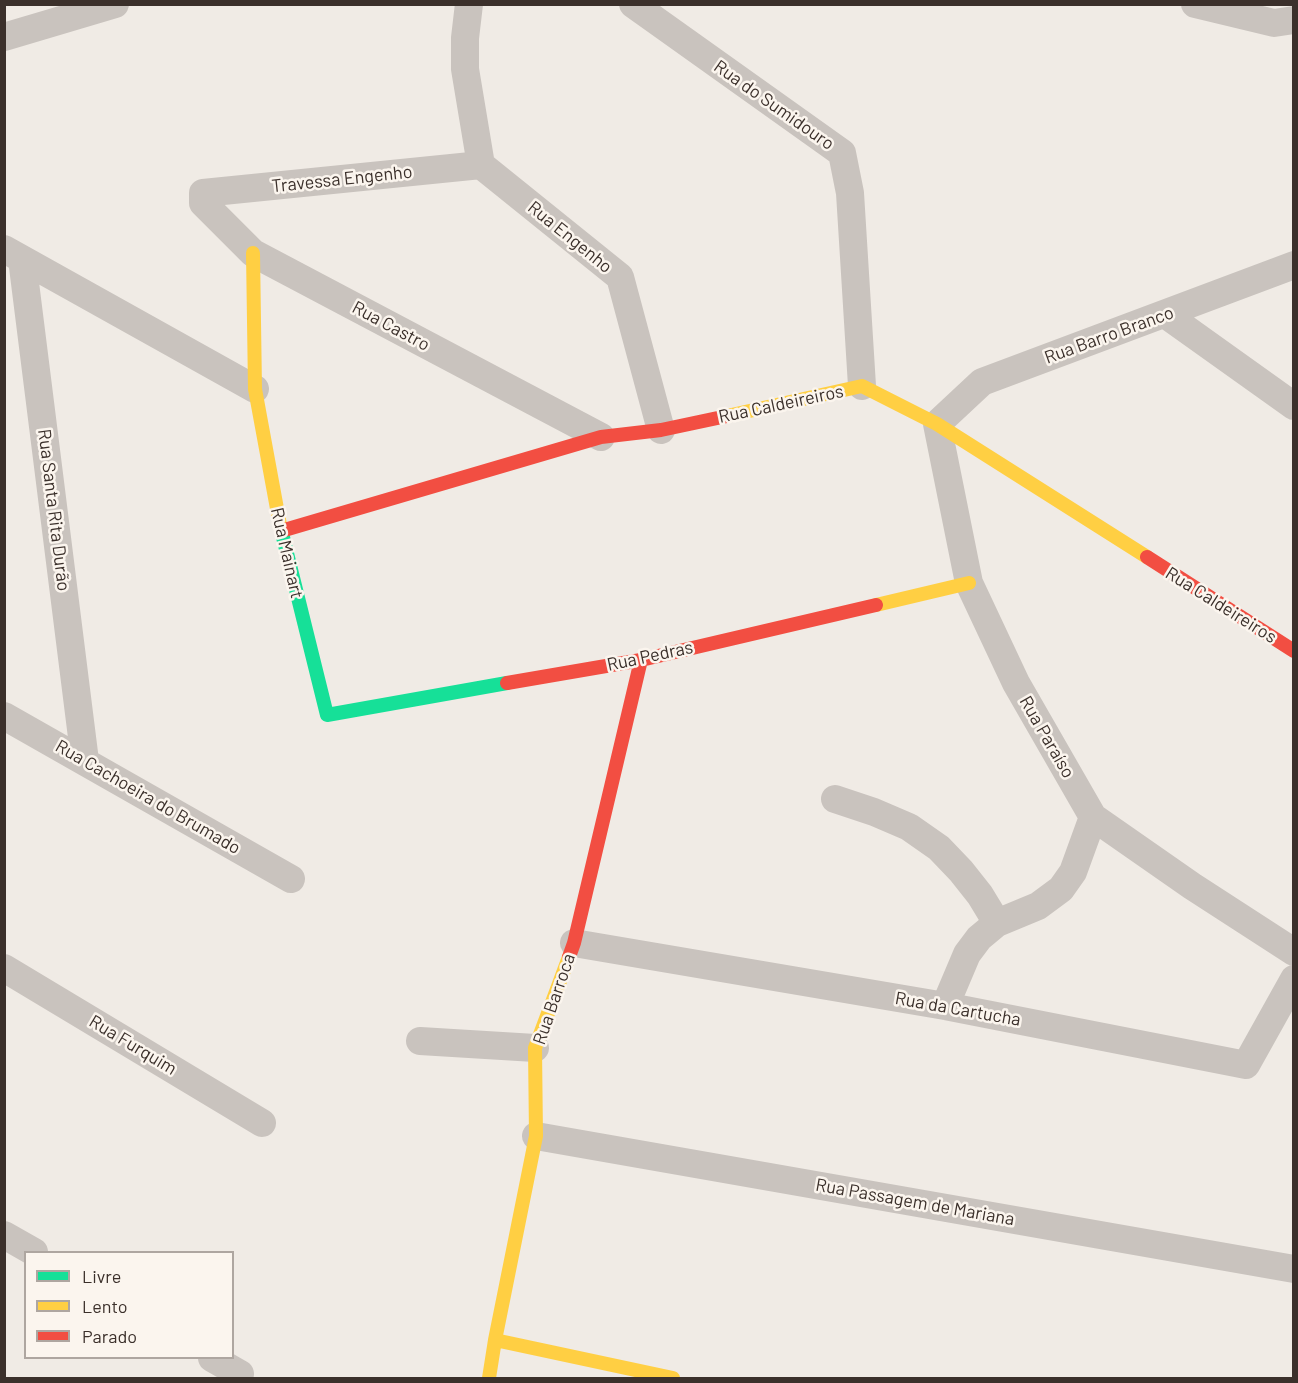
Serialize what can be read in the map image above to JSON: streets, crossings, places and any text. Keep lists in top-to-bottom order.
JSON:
{
  "streets": {
    "street": [
      "Rua do Sumidouro",
      "Travessa Engenho",
      "Rua Engenho",
      "Rua Castro",
      "Rua Barro Branco",
      "Rua Caldeireiros",
      "Rua Santa Rita Durão",
      "Rua Mainart",
      "Rua Pedras",
      "Rua Paraíso",
      "Rua Cachoeira do Brumado",
      "Rua Barroca",
      "Rua da Cartucha",
      "Rua Furquim",
      "Rua Passagem de Mariana"
    ]
  },
  "crossings": [
    ["Rua do Sumidouro", "Rua Caldeireiros"],
    ["Travessa Engenho", "Rua Engenho"],
    ["Travessa Engenho", "Rua Castro"],
    ["Rua Engenho", "Rua Caldeireiros"],
    ["Rua Castro", "Rua Caldeireiros"],
    ["Rua Castro", "Rua Mainart"],
    ["Rua Barro Branco", "Rua Caldeireiros"],
    ["Rua Barro Branco", "Rua Paraíso"],
    ["Rua Caldeireiros", "Rua Mainart"],
    ["Rua Caldeireiros", "Rua Paraíso"],
    ["Rua Santa Rita Durão", "Rua Cachoeira do Brumado"],
    ["Rua Mainart", "Rua Pedras"],
    ["Rua Pedras", "Rua Paraíso"],
    ["Rua Pedras", "Rua Barroca"],
    ["Rua Barroca", "Rua da Cartucha"],
    ["Rua Barroca", "Rua Passagem de Mariana"]
  ],
  "legend": ["Livre", "Lento", "Parado"]
}
